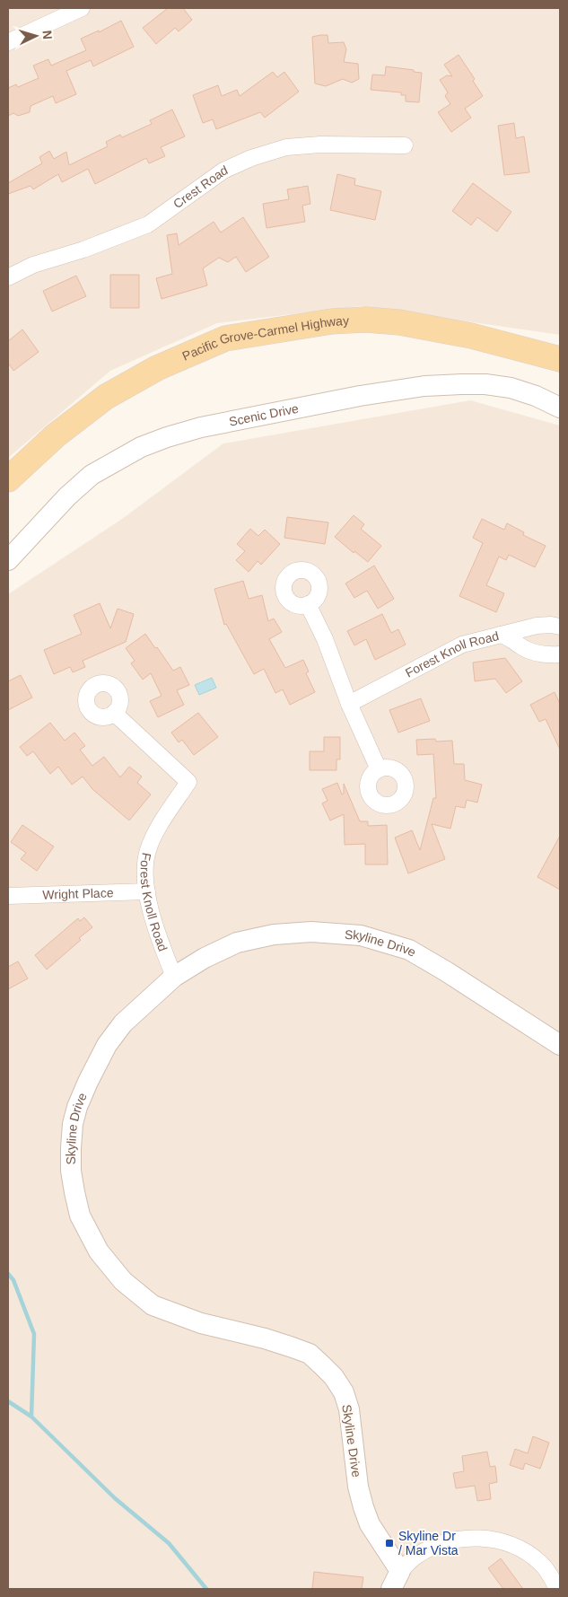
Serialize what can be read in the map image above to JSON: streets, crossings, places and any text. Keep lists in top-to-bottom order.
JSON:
{
  "streets": {
    "main road": ["Pacific Grove-Carmel Highway"],
    "street": [
      "Crest Road",
      "Scenic Drive",
      "Forest Knoll Road",
      "Wright Place",
      "Skyline Drive"
    ]
  },
  "crossings": [
    ["Forest Knoll Road", "Wright Place"],
    ["Forest Knoll Road", "Skyline Drive"]
  ],
  "places": {
    "transit": ["Skyline Dr / Mar Vista"]
  },
  "north": "right"
}
